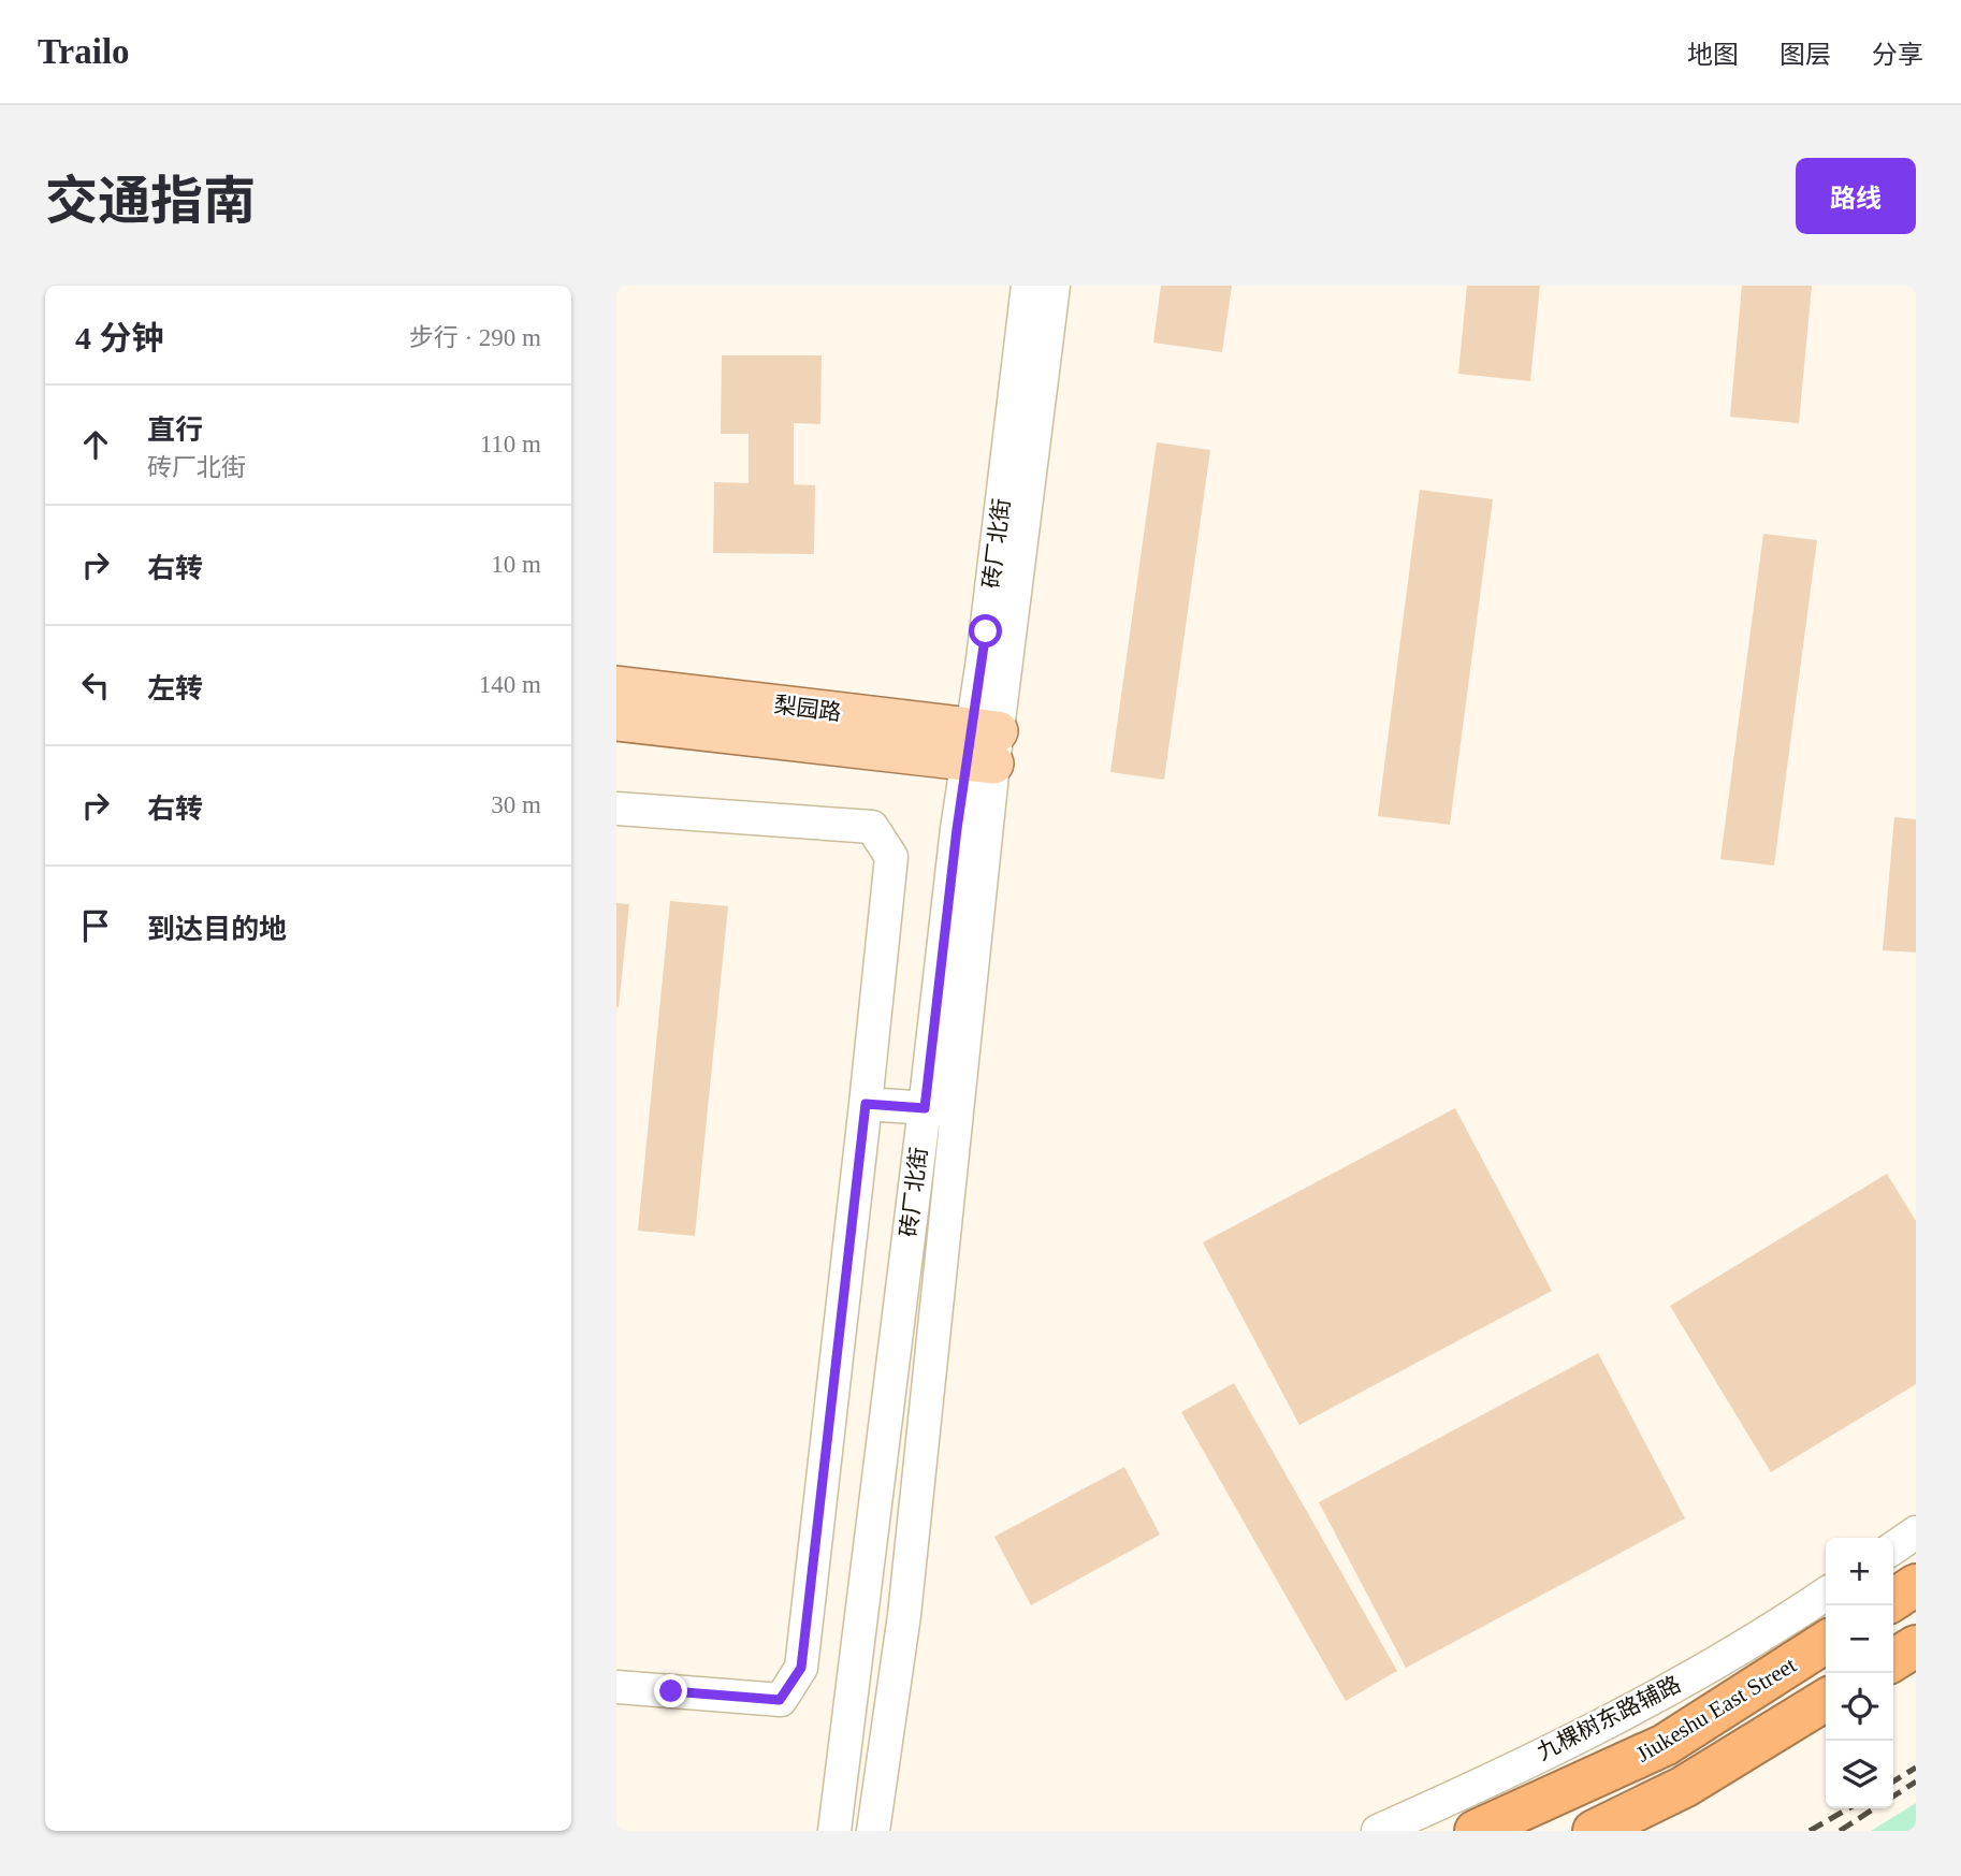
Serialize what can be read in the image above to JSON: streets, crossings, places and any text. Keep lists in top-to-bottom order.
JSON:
{
  "streets": {
    "highway": ["Jiukeshu East Street"],
    "main road": ["梨园路"],
    "street": ["砖厂北街", "九棵树东路辅路"]
  },
  "crossings": [
    ["砖厂北街", "梨园路"]
  ],
  "page": {
    "header": "Trailo",
    "nav": ["地图", "图层", "分享"],
    "title": "交通指南",
    "buttons": "路线",
    "heading": ["4 分钟", "步行 · 290 m"],
    "list": [
      ["直行", "砖厂北街", "110 m"],
      ["右转", "10 m"],
      ["左转", "140 m"],
      ["右转", "30 m"],
      "到达目的地"
    ],
    "map_buttons": ["+", "−"]
  }
}
